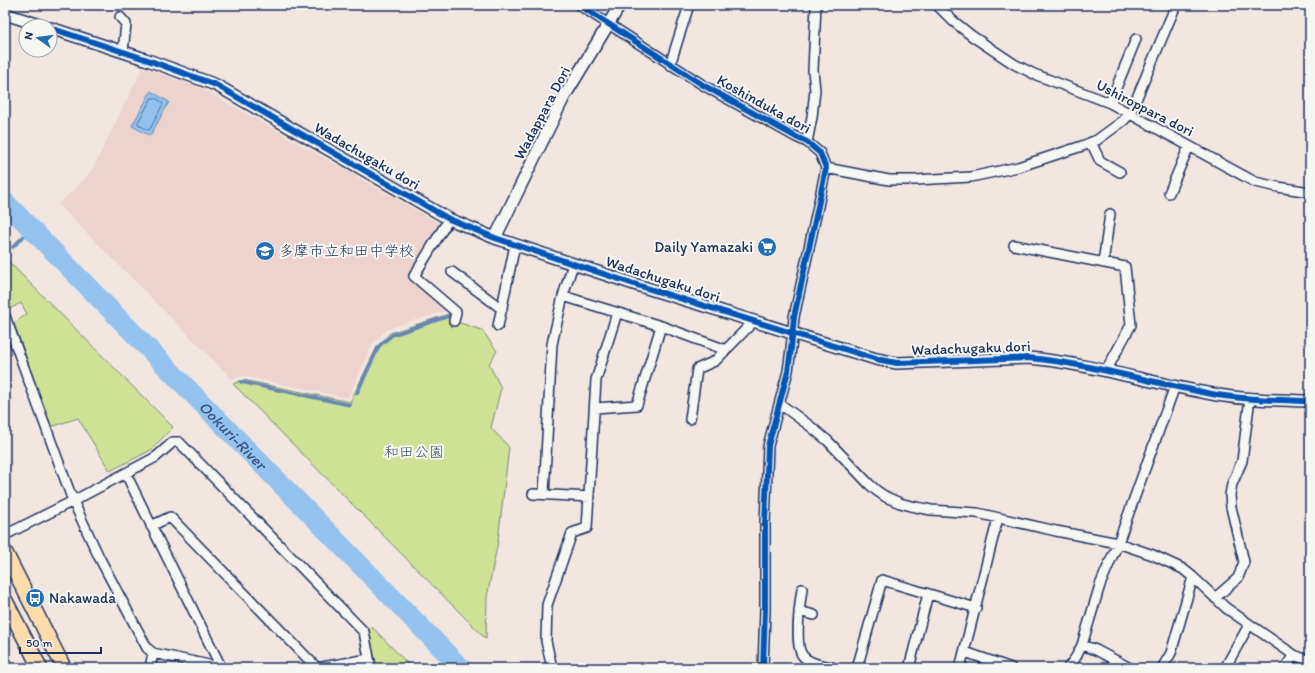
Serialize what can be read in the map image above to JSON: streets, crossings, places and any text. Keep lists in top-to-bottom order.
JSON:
{
  "streets": {
    "street": [
      "Koshinduka dori",
      "Ushiroppara dori",
      "Wadappara Dori",
      "Wadachugaku dori"
    ]
  },
  "crossings": [
    ["Koshinduka dori", "Wadappara Dori"],
    ["Wadappara Dori", "Wadachugaku dori"]
  ],
  "water": ["Ookuri-River"],
  "parks": ["和田公園"],
  "places": {
    "supermarket": ["Daily Yamazaki"],
    "school or university": ["多摩市立和田中学校"],
    "bus stop": ["Nakawada"]
  },
  "scale_bar": "50 m",
  "north": "left"
}
